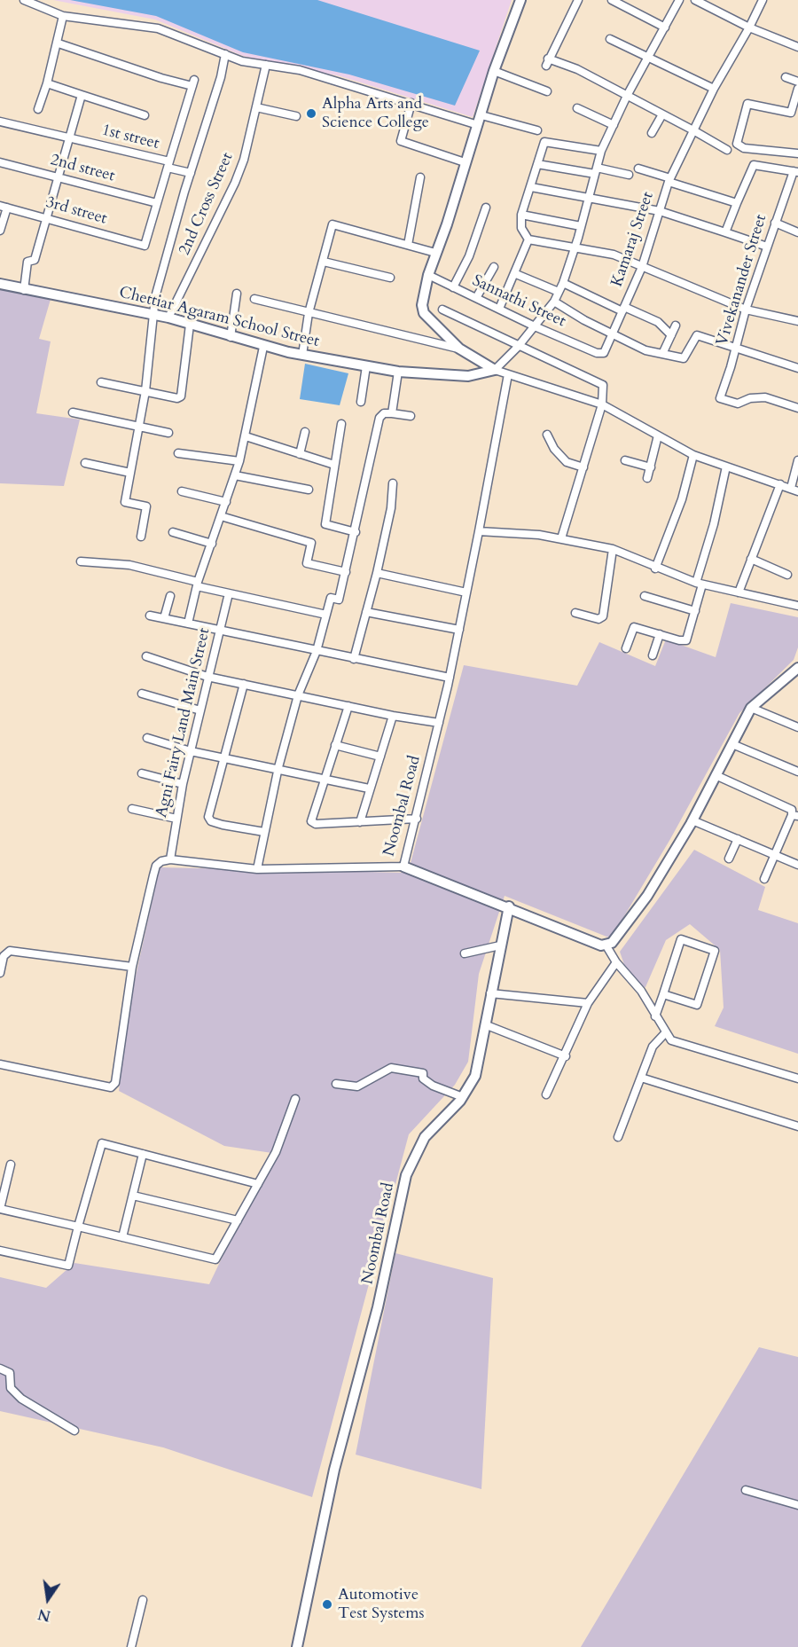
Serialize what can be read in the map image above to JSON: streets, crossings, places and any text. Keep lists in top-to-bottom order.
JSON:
{
  "streets": {
    "street": [
      "1st street",
      "2nd street",
      "2nd Cross Street",
      "3rd street",
      "Kamaraj Street",
      "Vivekanander Street",
      "Sannathi Street",
      "Chettiar Agaram School Street",
      "Agni Fairy Land Main Street",
      "Noombal Road"
    ]
  },
  "crossings": [
    ["1st street", "2nd street"],
    ["1st street", "3rd street"],
    ["2nd Cross Street", "Chettiar Agaram School Street"],
    ["Kamaraj Street", "Sannathi Street"],
    ["Agni Fairy Land Main Street", "Noombal Road"]
  ],
  "places": ["Alpha Arts and Science College", "Automotive Test Systems"],
  "north": "bottom"
}
